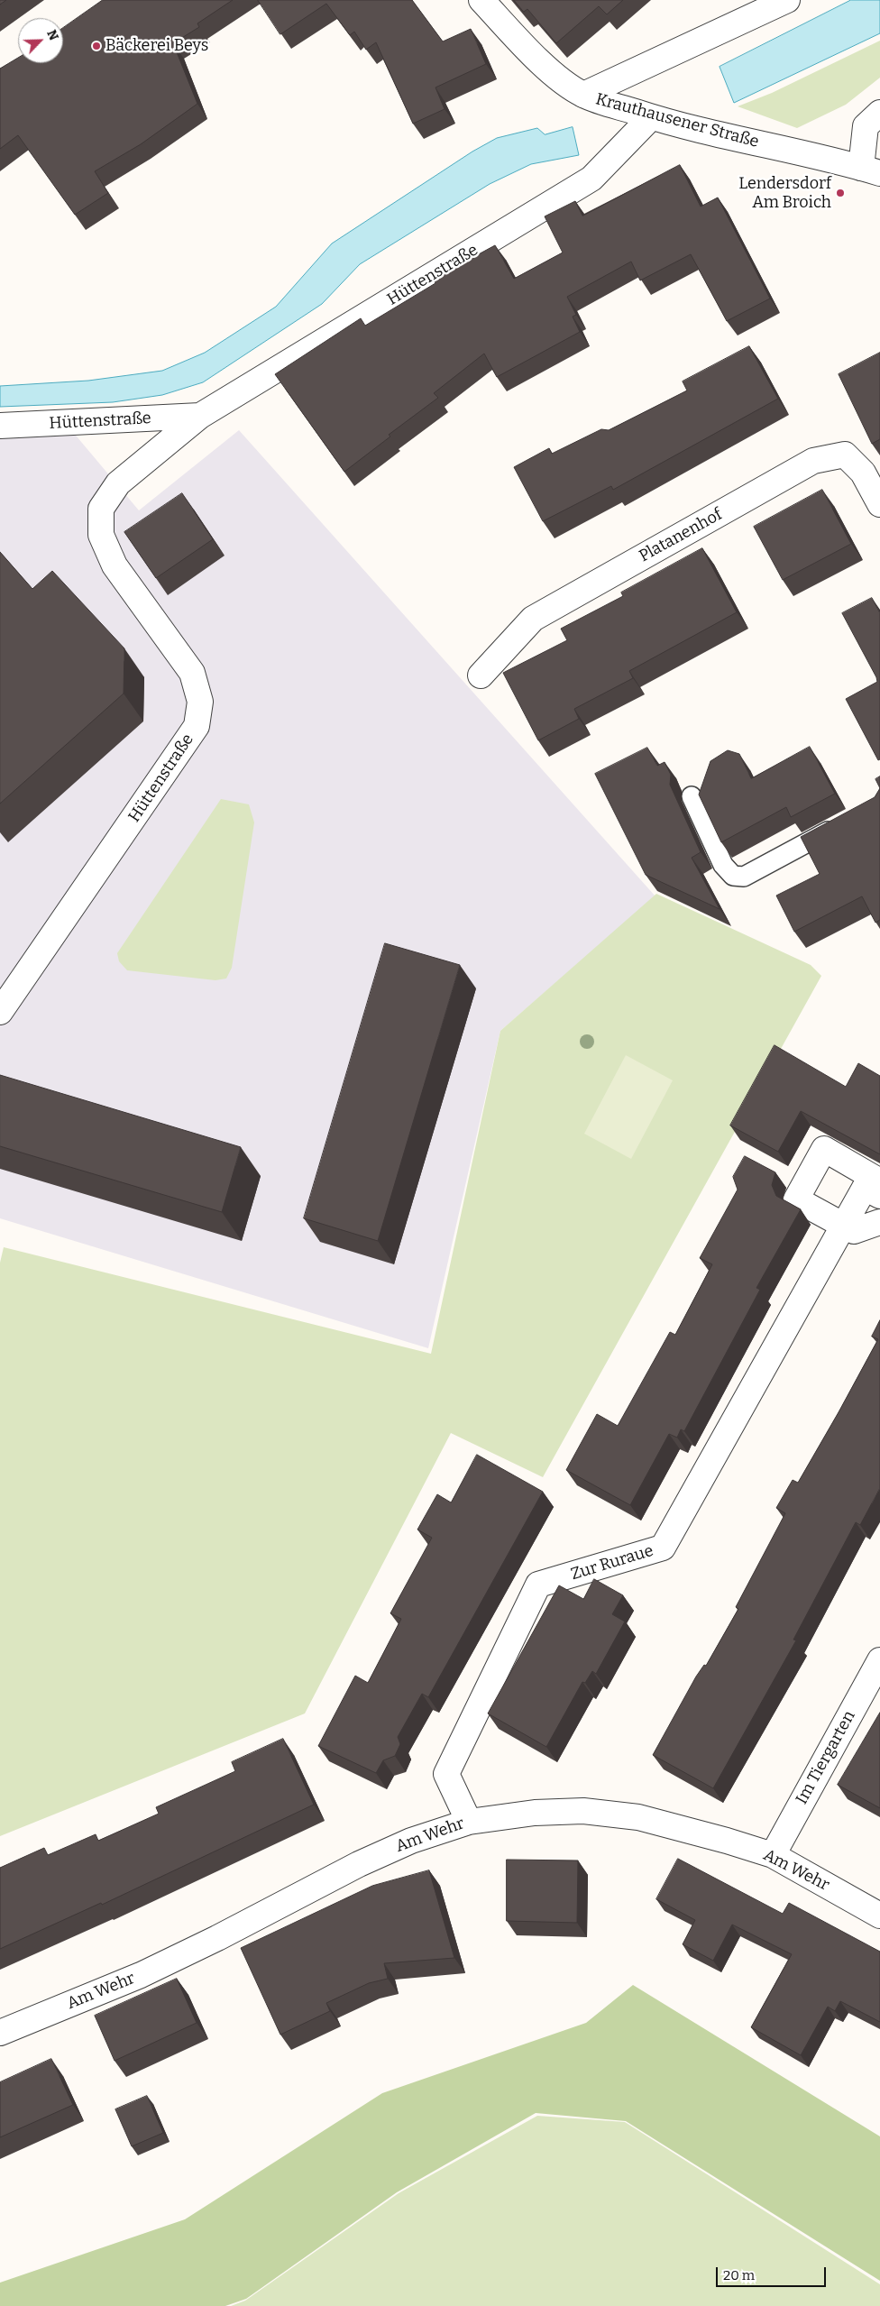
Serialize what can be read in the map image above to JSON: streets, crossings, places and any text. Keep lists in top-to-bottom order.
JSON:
{
  "streets": {
    "street": [
      "Krauthausener Straße",
      "Hüttenstraße",
      "Platanenhof",
      "Zur Ruraue",
      "Im Tiergarten",
      "Am Wehr"
    ]
  },
  "crossings": [
    ["Krauthausener Straße", "Hüttenstraße"],
    ["Zur Ruraue", "Am Wehr"],
    ["Im Tiergarten", "Am Wehr"]
  ],
  "places": ["Bäckerei Beys", "Lendersdorf Am Broich"],
  "scale_bar": "20 m",
  "north": "top right"
}
